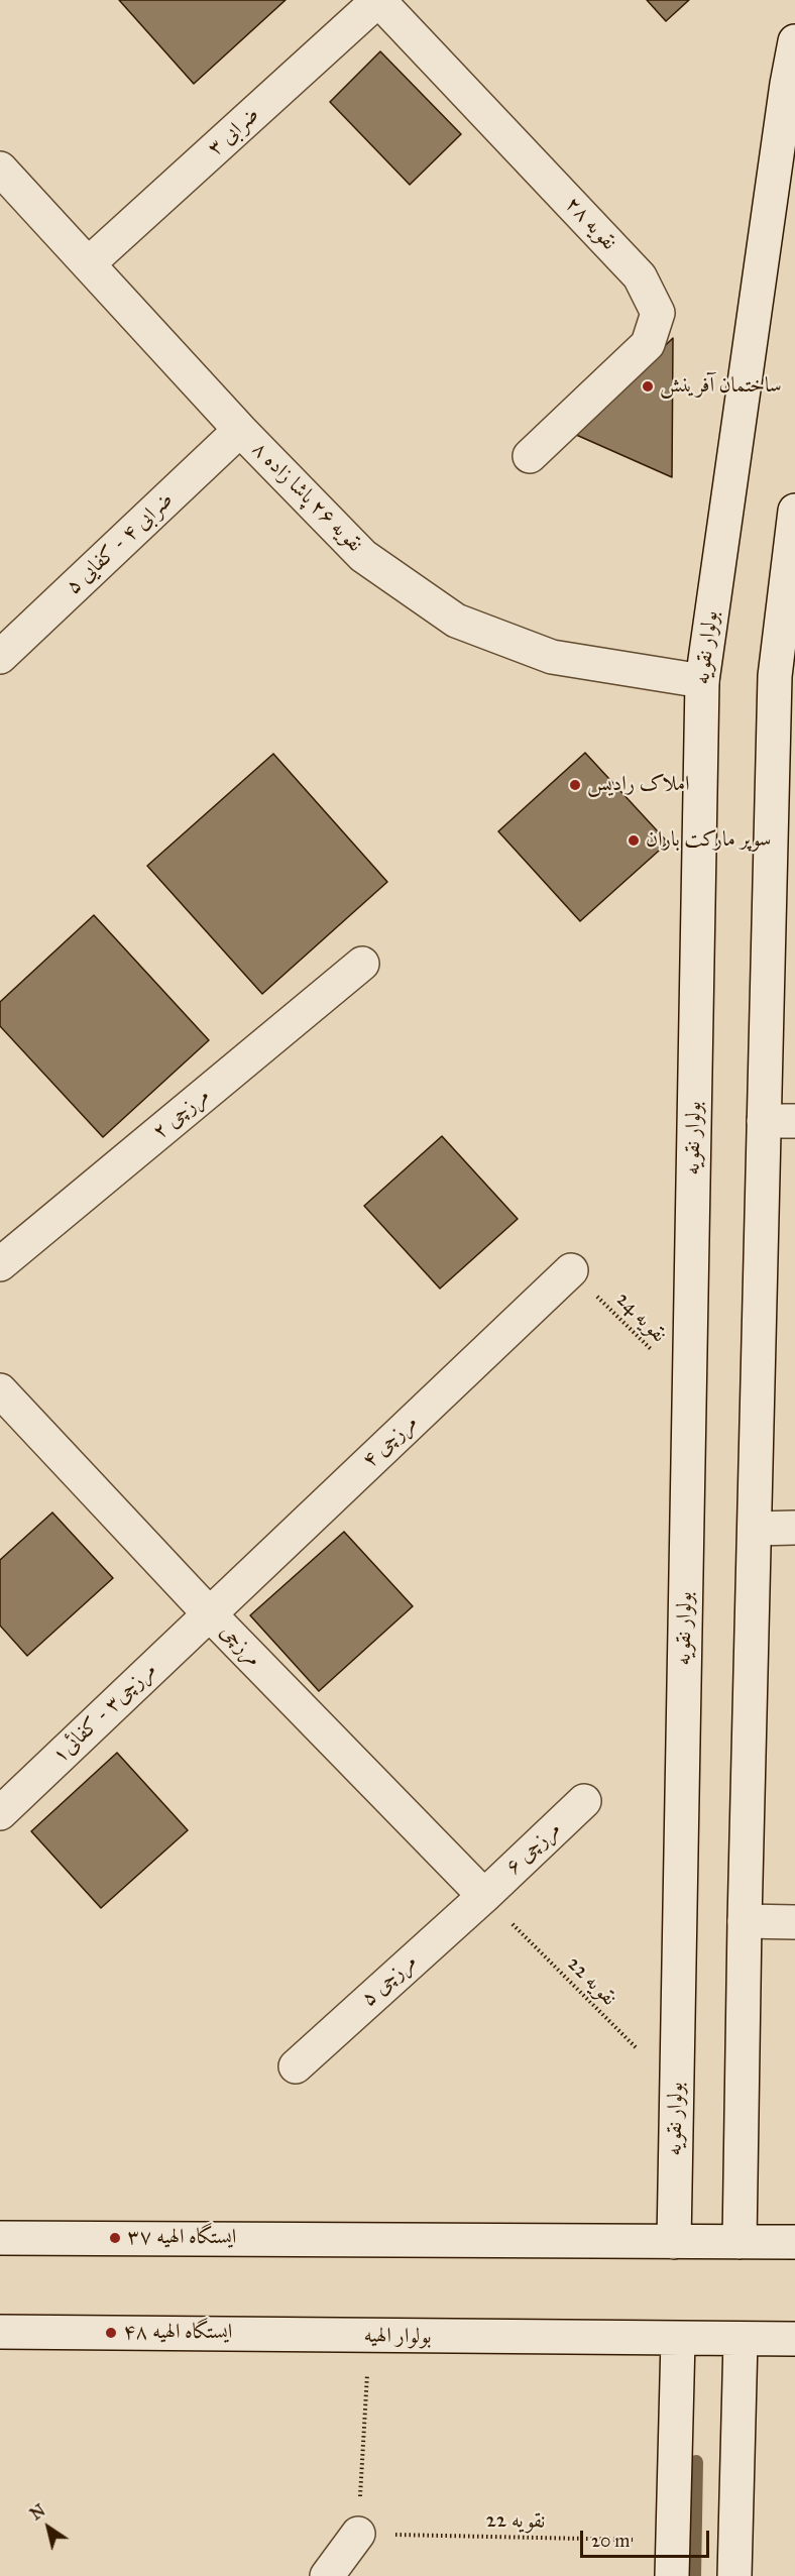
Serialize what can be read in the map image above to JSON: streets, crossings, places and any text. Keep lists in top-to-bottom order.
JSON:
{
  "streets": {
    "main road": [
      "ضرابی ۳",
      "نقویه ۲۸",
      "نقویه ۲۶ پاشا زاده ۸",
      "ضرابی ۴ - کفایی ۵",
      "بولوار نقویه",
      "مرزچی ۲",
      "مرزچی ۴",
      "مرزچی",
      "مرزچی۳ - کفائی۱",
      "مرزچی ۶",
      "مرزچی ۵",
      "بولوار الهیه"
    ],
    "path": ["نقویه 24", "نقویه 22"]
  },
  "crossings": [
    ["ضرابی ۳", "نقویه ۲۸"],
    ["ضرابی ۳", "نقویه ۲۶ پاشا زاده ۸"],
    ["نقویه ۲۶ پاشا زاده ۸", "ضرابی ۴ - کفایی ۵"],
    ["نقویه ۲۶ پاشا زاده ۸", "بولوار نقویه"],
    ["بولوار نقویه", "نقویه 24"],
    ["بولوار نقویه", "نقویه 22"],
    ["نقویه 24", "مرزچی ۴"],
    ["مرزچی ۴", "مرزچی"],
    ["مرزچی ۴", "مرزچی۳ - کفائی۱"],
    ["مرزچی", "مرزچی۳ - کفائی۱"],
    ["مرزچی", "مرزچی ۶"],
    ["مرزچی", "مرزچی ۵"],
    ["مرزچی", "نقویه 22"],
    ["مرزچی ۶", "مرزچی ۵"],
    ["مرزچی ۶", "نقویه 22"],
    ["مرزچی ۵", "نقویه 22"]
  ],
  "places": [
    "ساختمان آفرینش",
    "املاک رادیس",
    "سوپر مارکت باران",
    "ایستگاه الهیه ۳۷",
    "ایستگاه الهیه ۴۸"
  ],
  "scale_bar": "20 m",
  "north": "top left"
}
